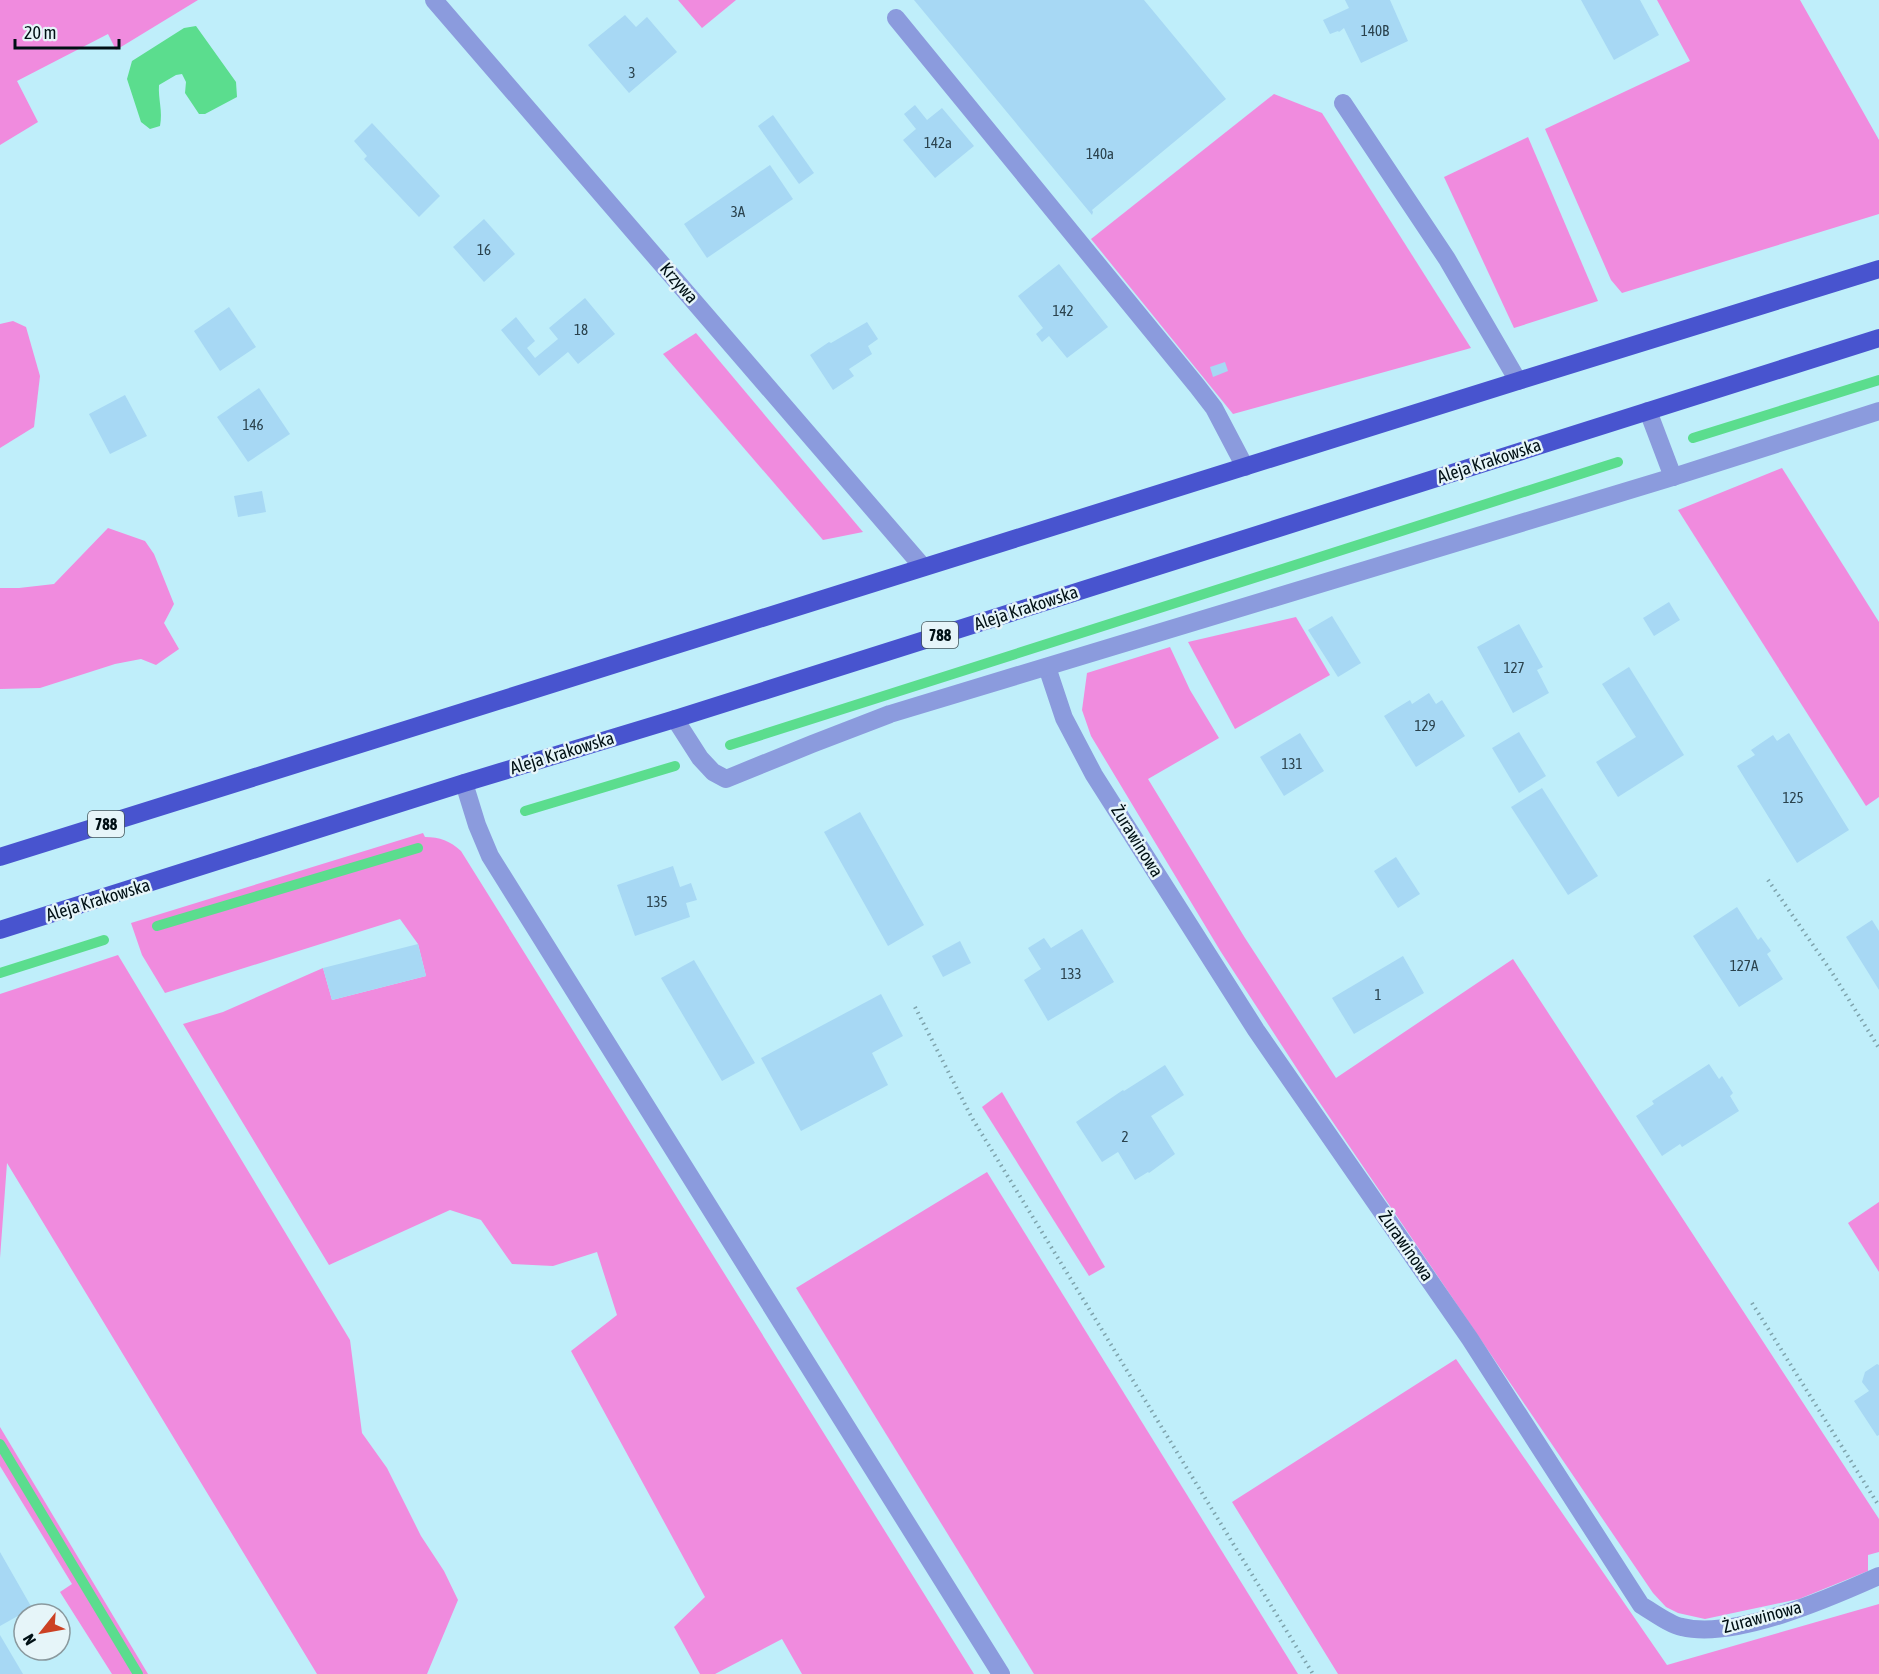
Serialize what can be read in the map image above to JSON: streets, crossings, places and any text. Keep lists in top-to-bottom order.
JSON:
{
  "streets": {
    "main road": ["Aleja Krakowska", "788"],
    "street": ["Krzywa", "Żurawinowa"]
  },
  "crossings": [
    ["Krzywa", "788"]
  ],
  "house_numbers": [
    "140B",
    "3",
    "142a",
    "140a",
    "3A",
    "16",
    "142",
    "18",
    "146",
    "127",
    "129",
    "131",
    "125",
    "135",
    "127A",
    "133",
    "1",
    "2"
  ],
  "scale_bar": "20 m",
  "north": "bottom left"
}
